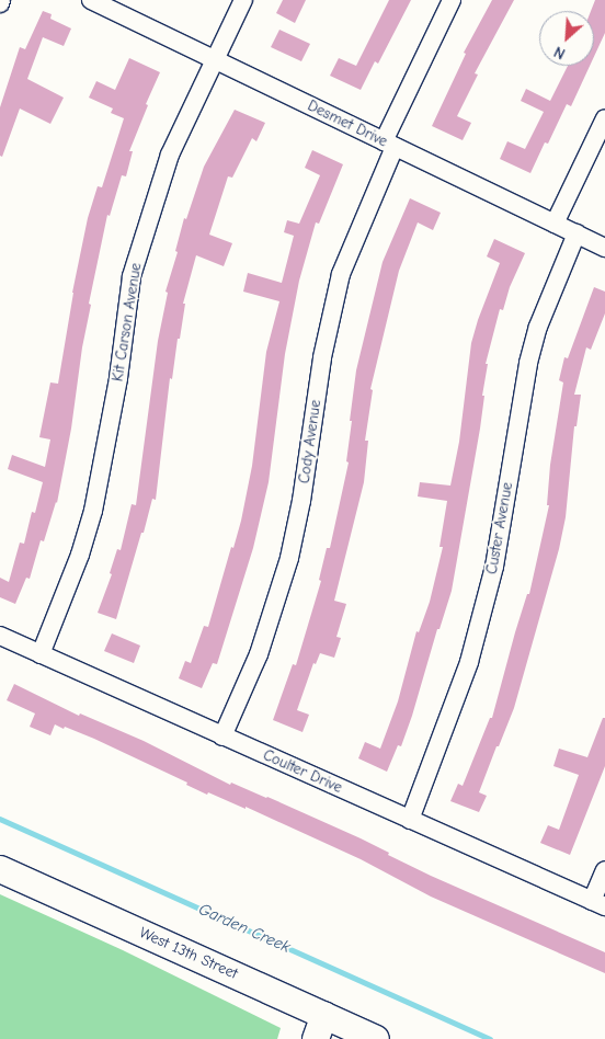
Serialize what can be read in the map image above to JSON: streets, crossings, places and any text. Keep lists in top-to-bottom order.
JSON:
{
  "streets": {
    "main road": ["West 13th Street"],
    "street": [
      "Desmet Drive",
      "Kit Carson Avenue",
      "Cody Avenue",
      "Custer Avenue",
      "Coulter Drive"
    ]
  },
  "crossings": [
    ["Desmet Drive", "Kit Carson Avenue"],
    ["Desmet Drive", "Cody Avenue"],
    ["Desmet Drive", "Custer Avenue"],
    ["Kit Carson Avenue", "Coulter Drive"],
    ["Cody Avenue", "Coulter Drive"],
    ["Custer Avenue", "Coulter Drive"]
  ],
  "water": ["Garden Creek"],
  "north": "bottom left"
}
